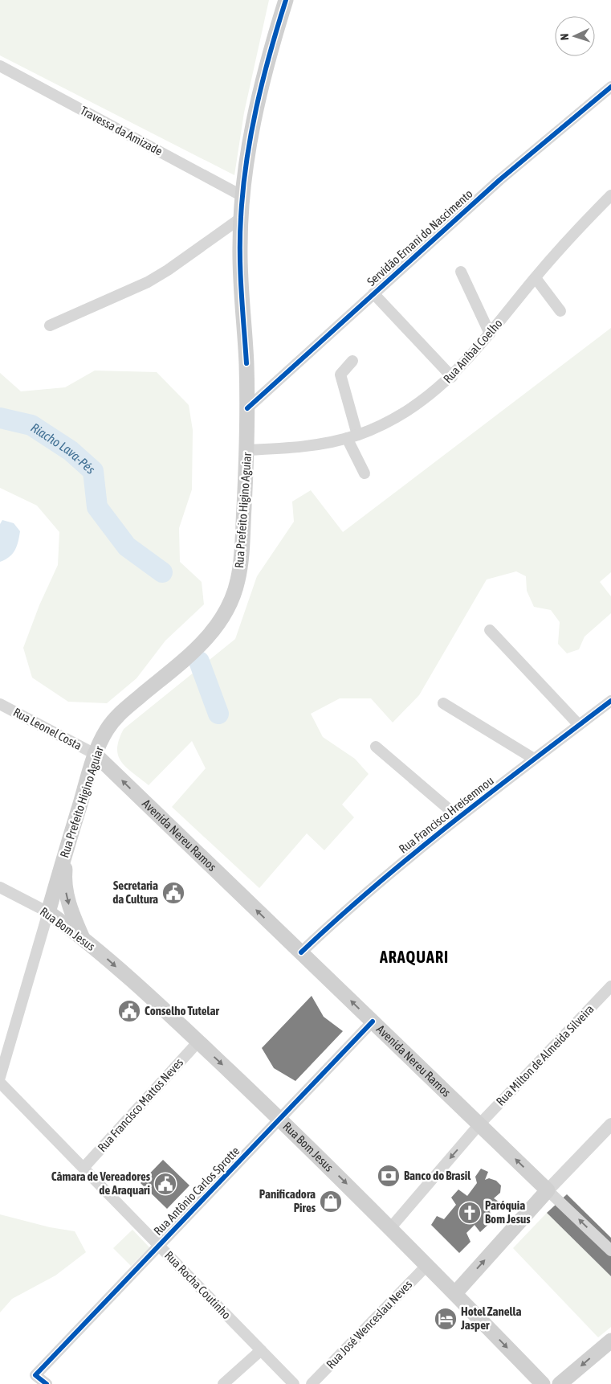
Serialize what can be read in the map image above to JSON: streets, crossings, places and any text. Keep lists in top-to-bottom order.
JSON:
{
  "streets": {
    "main road": ["Rua Prefeito Higino Aguiar", "Avenida Nereu Ramos", "Rua Bom Jesus"],
    "street": [
      "Travessa da Amizade",
      "Servidão Ernani do Nascimento",
      "Rua Aníbal Coelho",
      "Rua Leonel Costa",
      "Rua Francisco Hreisemnou",
      "Rua Milton de Almeida Silveira",
      "Rua Francisco Mattos Neves",
      "Rua Antônio Carlos Sprotte",
      "Rua Rocha Coutinho",
      "Rua José Wenceslau Neves"
    ]
  },
  "crossings": [
    ["Travessa da Amizade", "Rua Prefeito Higino Aguiar"],
    ["Servidão Ernani do Nascimento", "Rua Prefeito Higino Aguiar"],
    ["Rua Aníbal Coelho", "Rua Prefeito Higino Aguiar"],
    ["Rua Prefeito Higino Aguiar", "Rua Leonel Costa"],
    ["Rua Prefeito Higino Aguiar", "Avenida Nereu Ramos"],
    ["Rua Prefeito Higino Aguiar", "Rua Bom Jesus"],
    ["Rua Leonel Costa", "Avenida Nereu Ramos"],
    ["Rua Francisco Hreisemnou", "Avenida Nereu Ramos"],
    ["Avenida Nereu Ramos", "Rua Milton de Almeida Silveira"],
    ["Avenida Nereu Ramos", "Rua Antônio Carlos Sprotte"],
    ["Rua Bom Jesus", "Rua Milton de Almeida Silveira"],
    ["Rua Bom Jesus", "Rua Francisco Mattos Neves"],
    ["Rua Bom Jesus", "Rua Antônio Carlos Sprotte"],
    ["Rua Bom Jesus", "Rua José Wenceslau Neves"],
    ["Rua Francisco Mattos Neves", "Rua Rocha Coutinho"],
    ["Rua Antônio Carlos Sprotte", "Rua Rocha Coutinho"]
  ],
  "one_way": ["Avenida Nereu Ramos", "Rua Bom Jesus", "Rua Milton de Almeida Silveira"],
  "districts": ["ARAQUARI"],
  "water": ["Riacho Lava-Pés"],
  "places": {
    "public building": ["Secretaria da Cultura", "Conselho Tutelar", "Câmara de Vereadores de Araquari"],
    "bank": ["Banco do Brasil"],
    "shop": ["Panificadora Pires"],
    "church": ["Paróquia Bom Jesus"],
    "hotel": ["Hotel Zanella Jasper"]
  },
  "north": "left"
}
